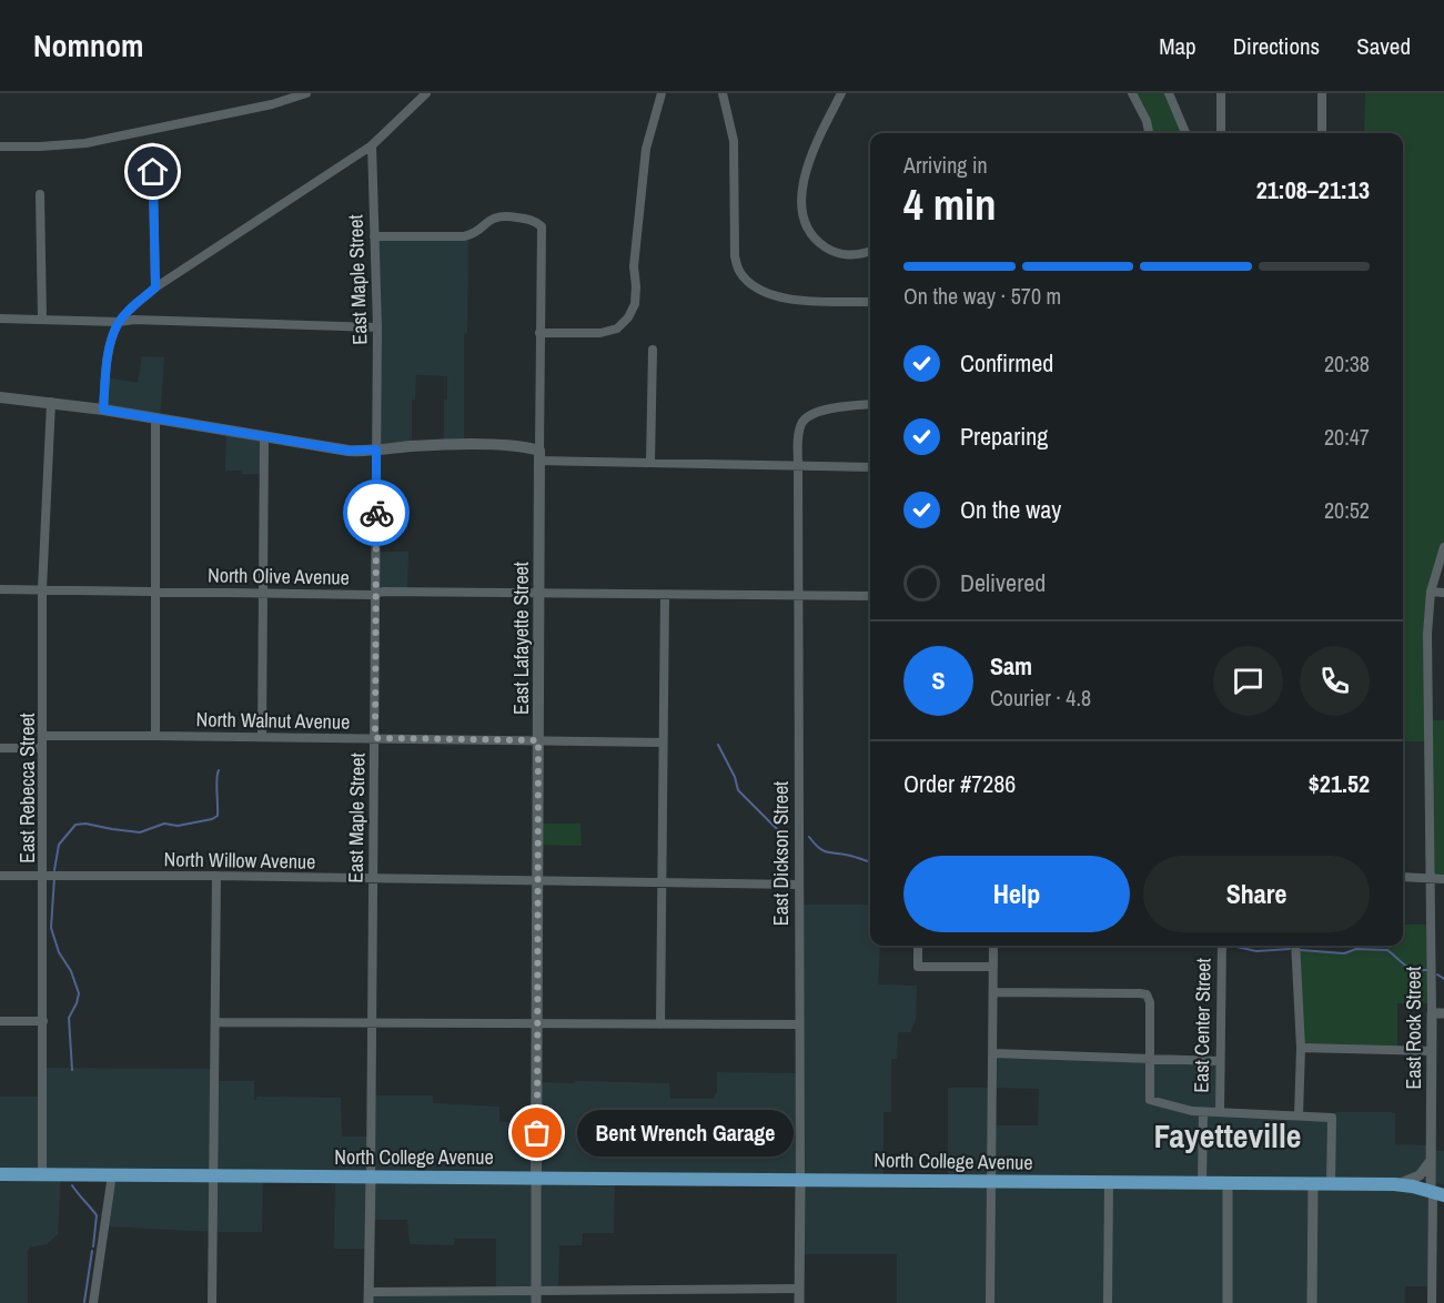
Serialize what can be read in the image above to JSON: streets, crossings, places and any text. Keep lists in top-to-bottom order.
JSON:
{
  "streets": {
    "main road": ["East Lafayette Street", "North College Avenue"],
    "street": [
      "East Maple Street",
      "North Olive Avenue",
      "North Walnut Avenue",
      "East Rebecca Street",
      "East Dickson Street",
      "North Willow Avenue",
      "East Center Street",
      "East Rock Street"
    ]
  },
  "crossings": [
    ["East Maple Street", "North Olive Avenue"],
    ["East Maple Street", "East Lafayette Street"],
    ["East Maple Street", "North Walnut Avenue"],
    ["East Maple Street", "North Willow Avenue"],
    ["East Maple Street", "North College Avenue"],
    ["North Olive Avenue", "East Lafayette Street"],
    ["North Olive Avenue", "East Rebecca Street"],
    ["North Olive Avenue", "East Dickson Street"],
    ["East Lafayette Street", "North Walnut Avenue"],
    ["East Lafayette Street", "North Willow Avenue"],
    ["East Lafayette Street", "North College Avenue"],
    ["North Walnut Avenue", "East Rebecca Street"],
    ["East Rebecca Street", "North Willow Avenue"],
    ["East Rebecca Street", "North College Avenue"],
    ["East Dickson Street", "North Willow Avenue"],
    ["East Dickson Street", "North College Avenue"],
    ["East Center Street", "North College Avenue"],
    ["East Rock Street", "North College Avenue"]
  ],
  "districts": ["Fayetteville"],
  "places": ["Bent Wrench Garage"],
  "page": {
    "header": "Nomnom",
    "nav": ["Map", "Directions", "Saved"],
    "heading": ["4 min", "Arriving in", "21:08–21:13"],
    "panel": [
      "Sam",
      "Courier · 4.8",
      "Order #7286",
      "$21.52"
    ],
    "bar": "On the way · 570 m",
    "list": [
      ["Confirmed", "20:38"],
      ["Preparing", "20:47"],
      ["On the way", "20:52"],
      "Delivered"
    ],
    "round": "S",
    "buttons": ["Help", "Share"],
    "bubble": "Bent Wrench Garage"
  }
}
